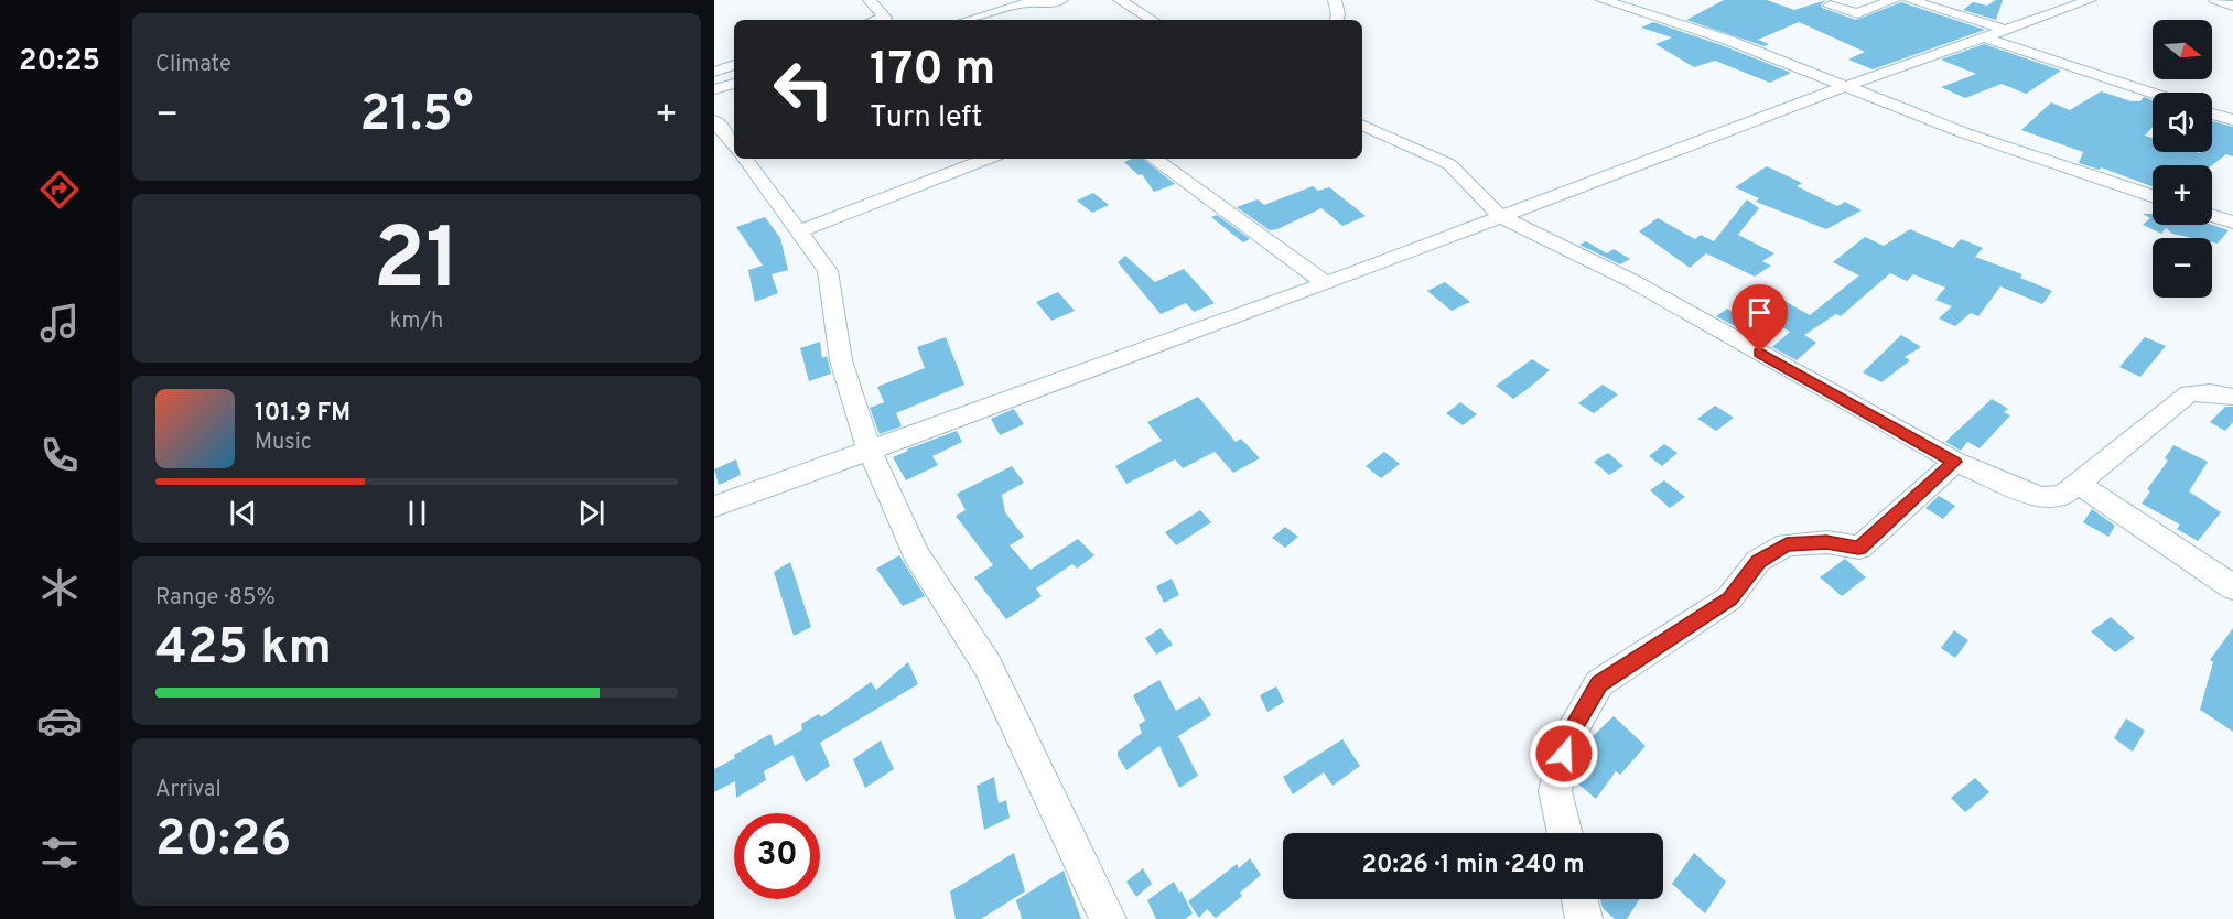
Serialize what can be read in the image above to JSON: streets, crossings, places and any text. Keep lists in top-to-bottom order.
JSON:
{
  "north": "right",
  "page": {
    "tabs": "20:25",
    "tile": [
      "Climate",
      ["21", "km/h"],
      ["Range · 85%", "425 km"],
      ["Arrival", "20:26"]
    ],
    "map_buttons": ["+", "−"],
    "turn": ["170 m", "Turn left"],
    "heat": ["−", "21.5°", "+"],
    "song": ["101.9 FM", "Music"],
    "limit": "30",
    "trip": "20:26 · 1 min · 240 m"
  }
}
